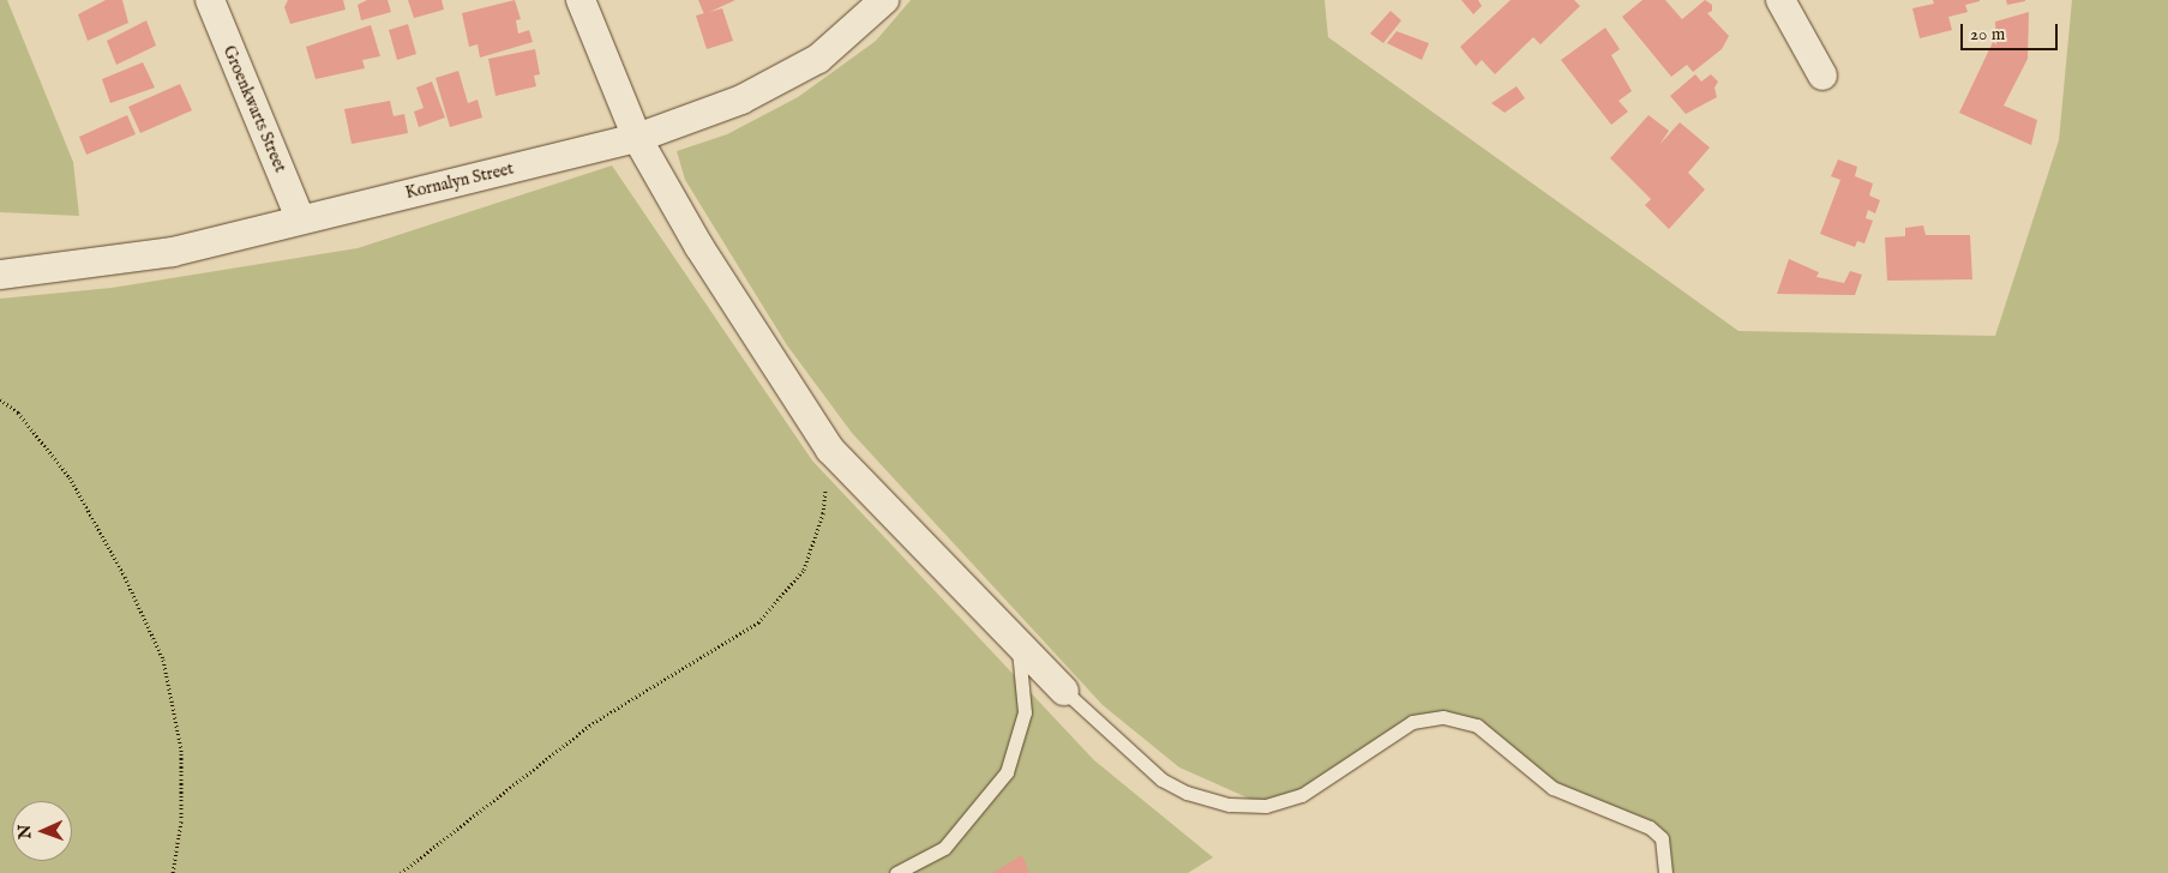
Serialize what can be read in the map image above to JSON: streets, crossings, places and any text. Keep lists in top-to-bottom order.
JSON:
{
  "streets": {
    "street": ["Groenkwarts Street", "Kornalyn Street"]
  },
  "crossings": [
    ["Groenkwarts Street", "Kornalyn Street"]
  ],
  "scale_bar": "20 m",
  "north": "left"
}
